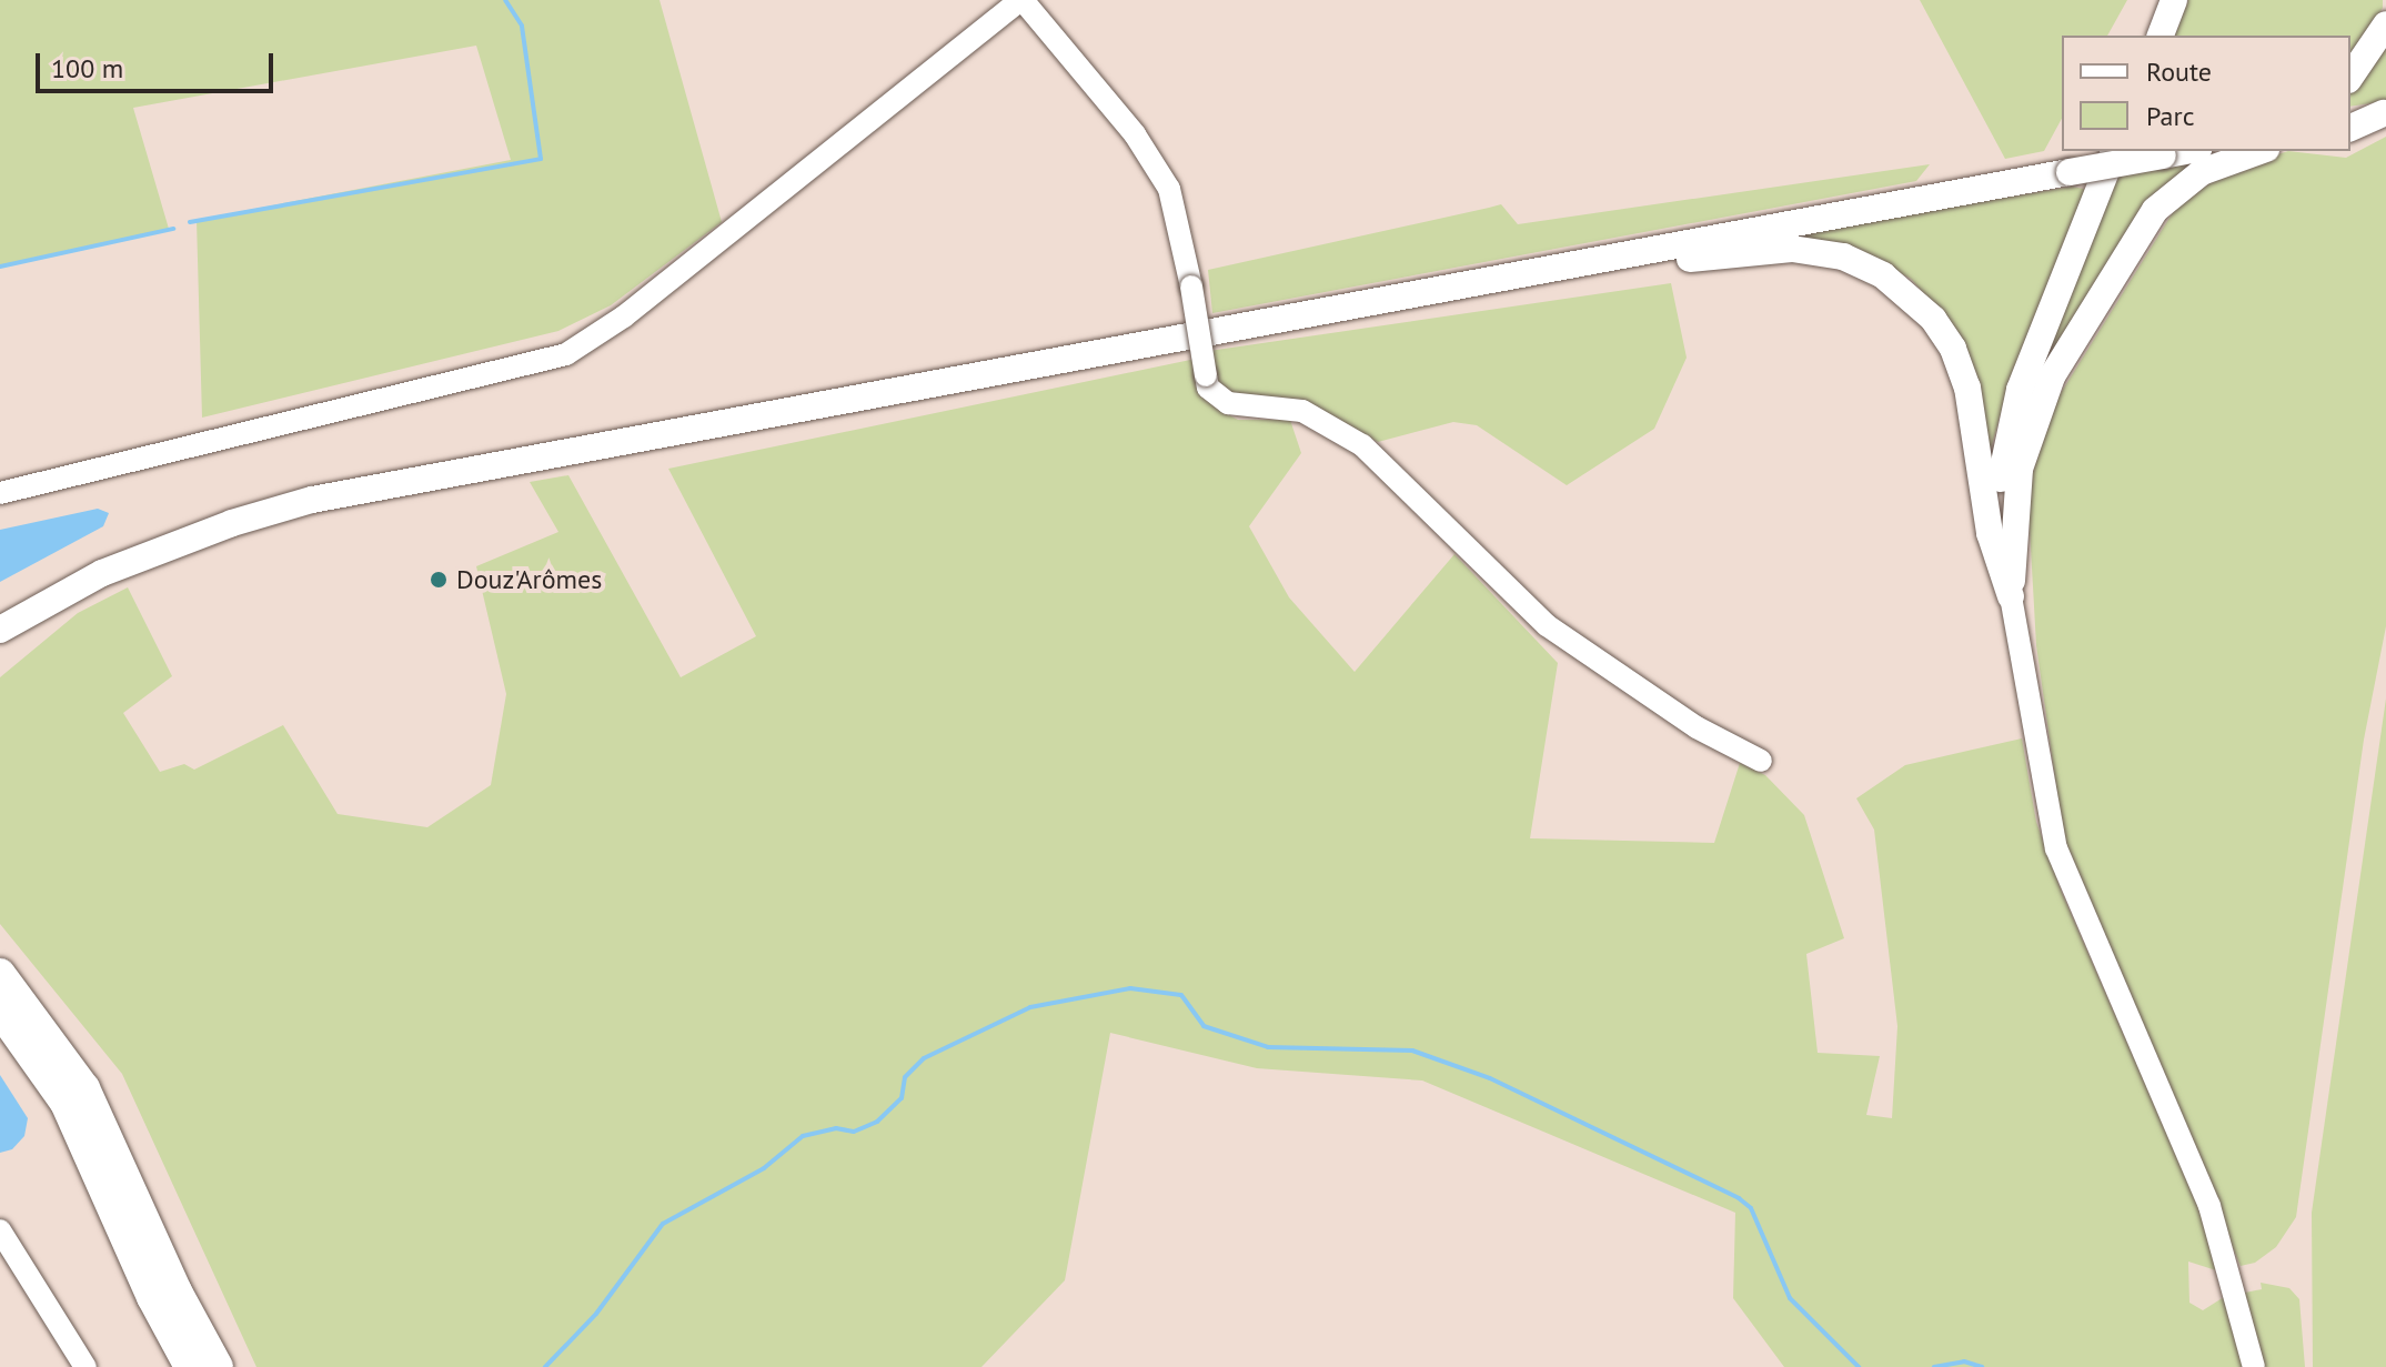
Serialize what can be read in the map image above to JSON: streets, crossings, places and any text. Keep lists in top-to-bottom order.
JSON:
{
  "places": ["Douz'Arômes"],
  "legend": ["Route", "Parc"],
  "scale_bar": "100 m"
}
